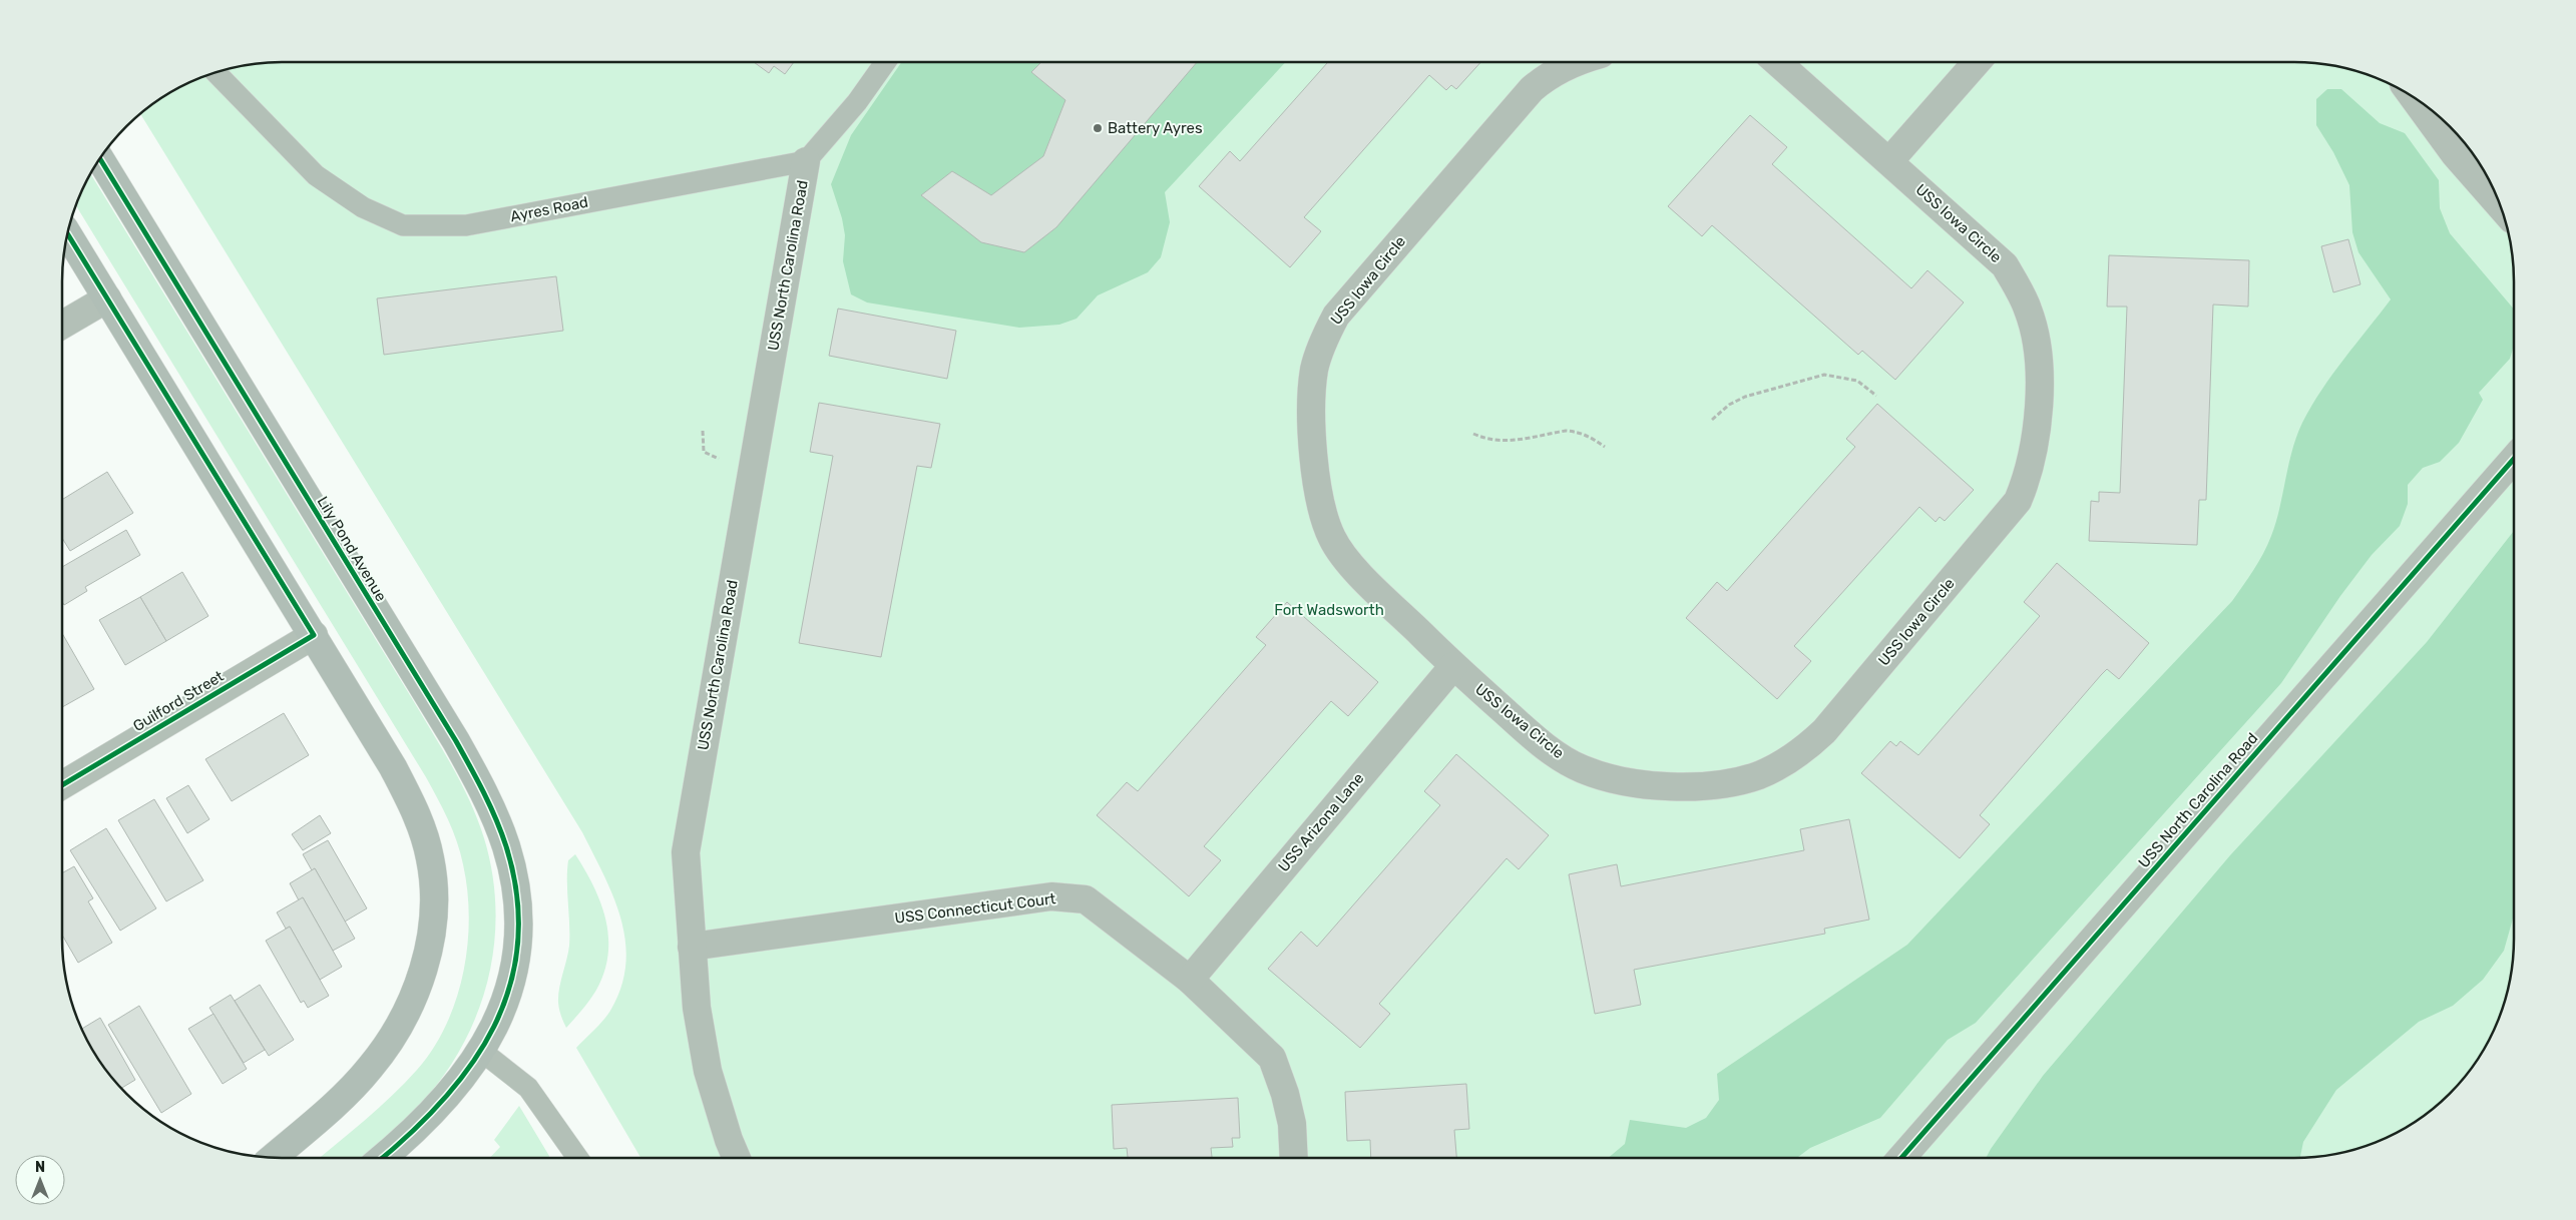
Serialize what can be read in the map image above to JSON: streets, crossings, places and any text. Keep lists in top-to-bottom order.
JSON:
{
  "streets": {
    "main road": ["Lily Pond Avenue"],
    "street": [
      "USS Iowa Circle",
      "USS North Carolina Road",
      "Guilford Street",
      "USS Arizona Lane",
      "USS Connecticut Court"
    ],
    "lane": ["Ayres Road"]
  },
  "crossings": [
    ["Ayres Road", "USS North Carolina Road"],
    ["USS Iowa Circle", "USS Arizona Lane"],
    ["USS North Carolina Road", "USS Connecticut Court"],
    ["USS Arizona Lane", "USS Connecticut Court"]
  ],
  "parks": ["Fort Wadsworth"],
  "places": ["Battery Ayres"],
  "north": "top"
}
